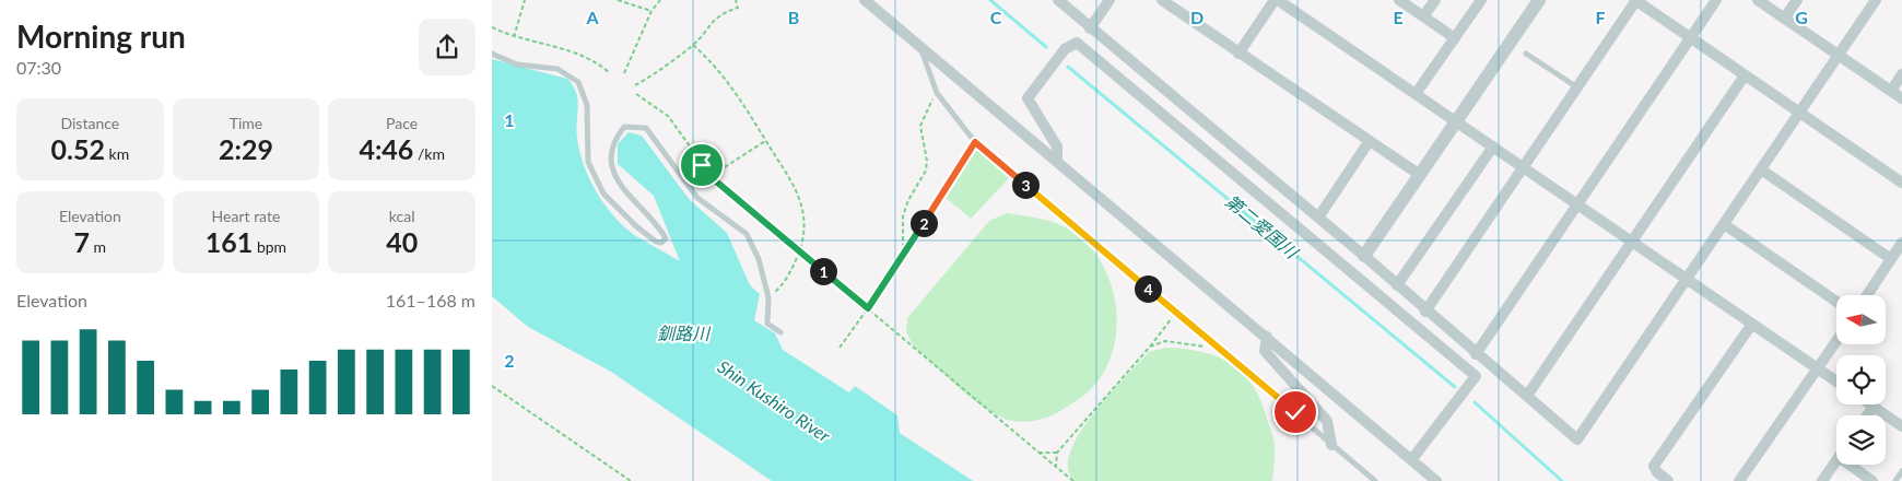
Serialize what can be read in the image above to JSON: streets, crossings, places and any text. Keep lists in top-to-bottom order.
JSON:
{
  "water": ["第二愛国川", "釧路川", "Shin Kushiro River"],
  "north": "left",
  "page": {
    "heading": ["Morning run", "07:30"],
    "stats": [
      ["Distance", "0.52 km"],
      ["Time", "2:29"],
      ["Pace", "4:46 /km"],
      ["Elevation", "7 m"],
      ["Heart rate", "161 bpm"],
      ["kcal", "40"]
    ],
    "pins": [
      "3",
      "2",
      "1",
      "4"
    ],
    "chart": ["Elevation", "161–168 m"]
  },
  "grid": {
    "columns": [
      "A",
      "B",
      "C",
      "D",
      "E",
      "F",
      "G"
    ],
    "rows": ["1", "2"]
  }
}
